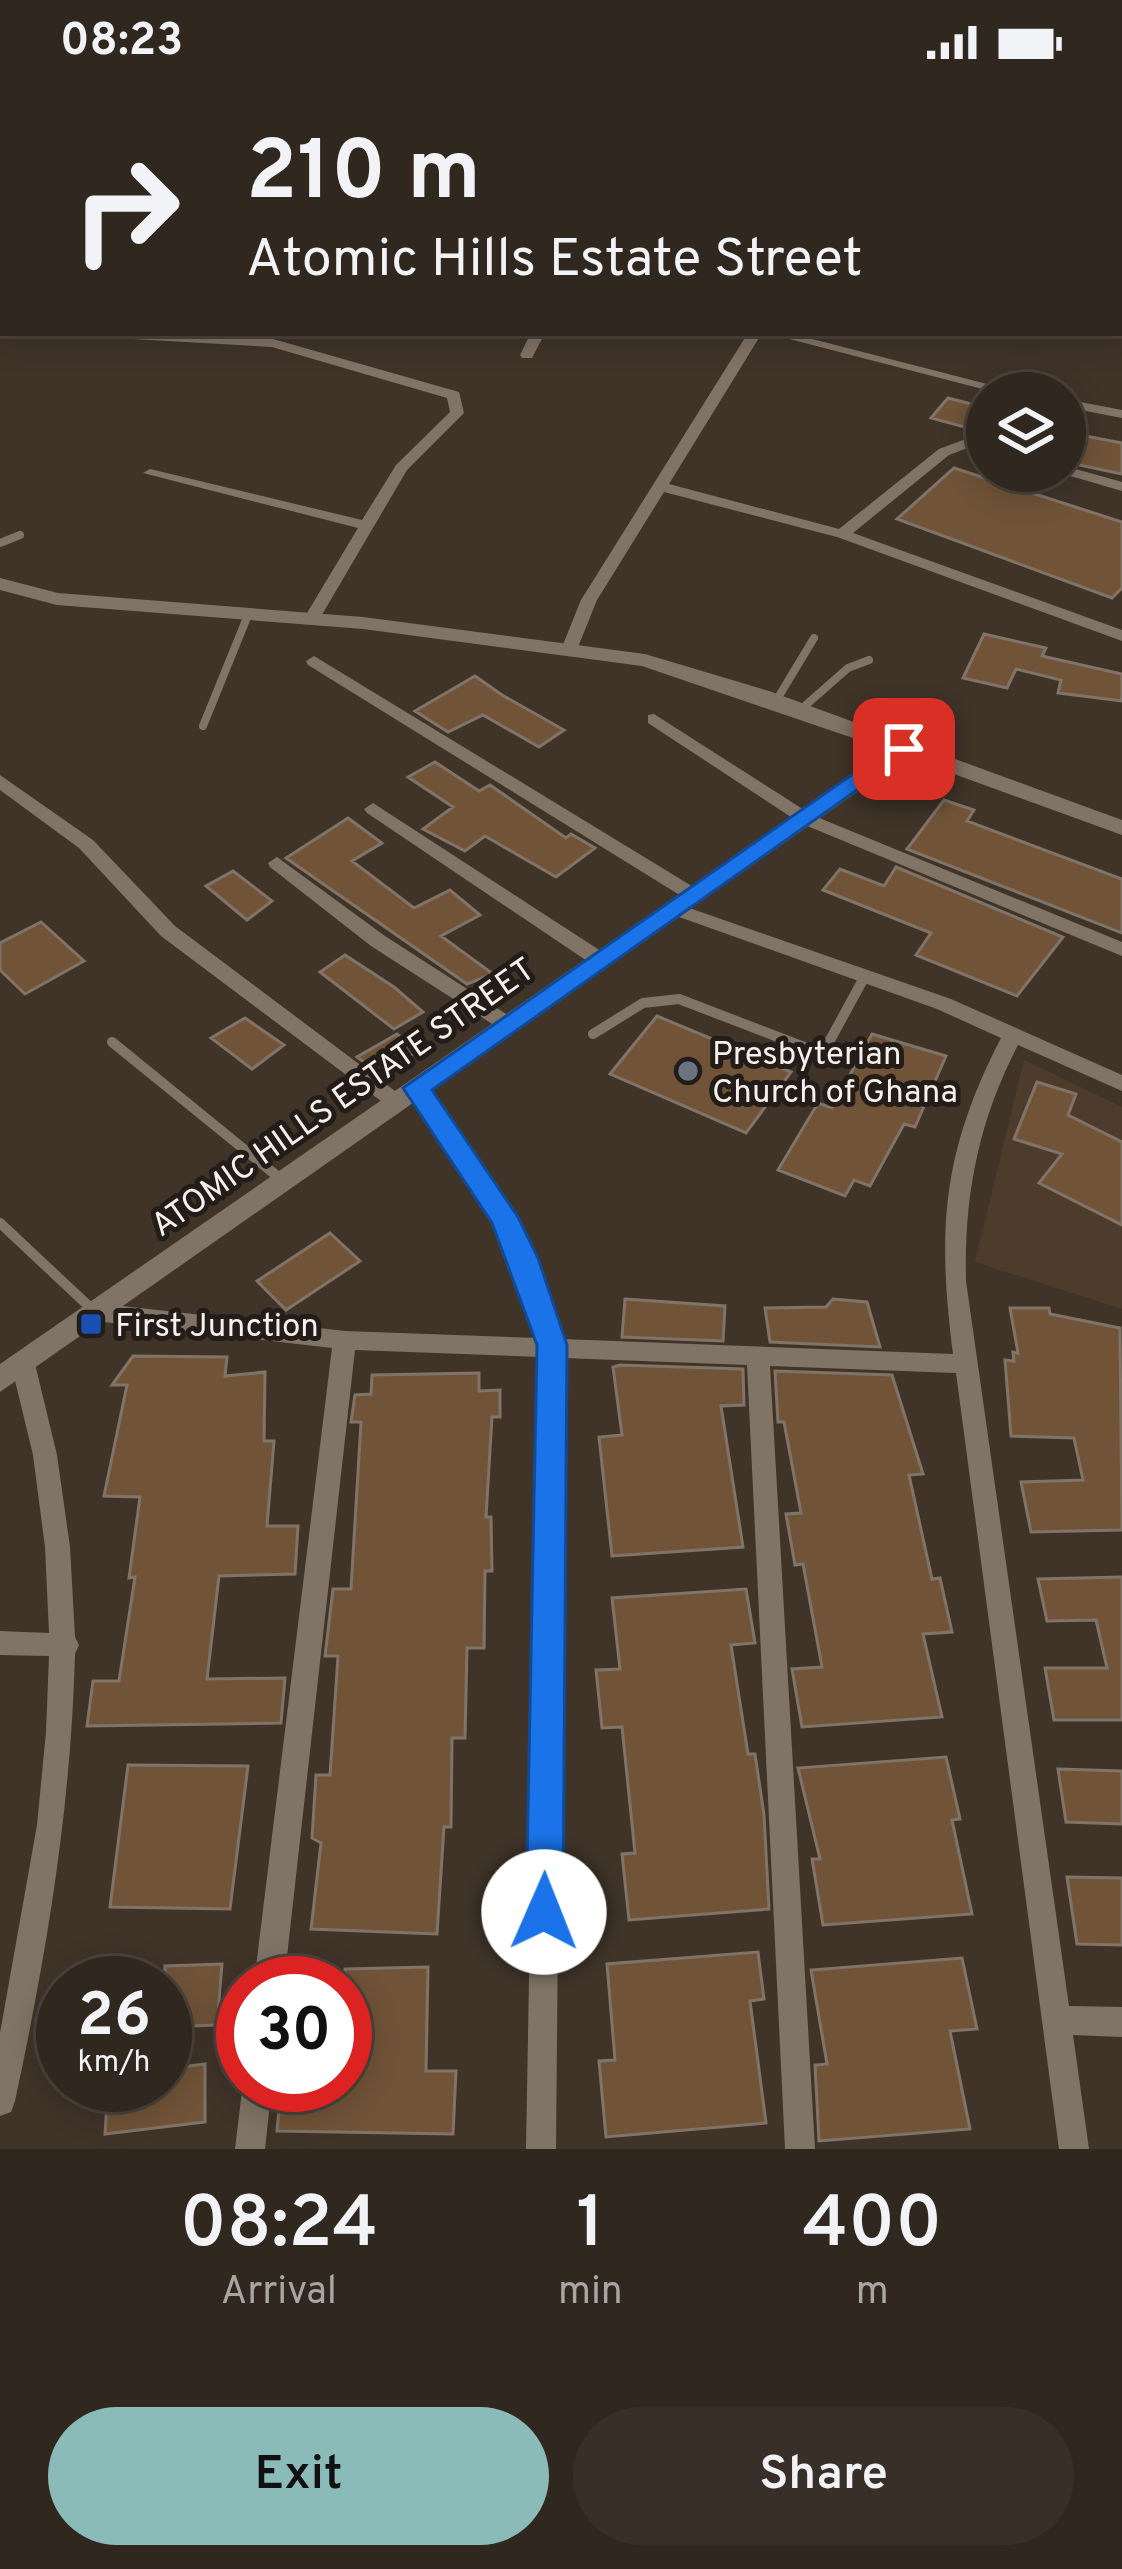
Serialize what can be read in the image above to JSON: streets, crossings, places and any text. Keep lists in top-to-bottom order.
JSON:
{
  "streets": {
    "street": ["ATOMIC HILLS ESTATE STREET"]
  },
  "places": {
    "other": ["Presbyterian Church of Ghana"],
    "transit": ["First Junction"]
  },
  "page": {
    "status": "08:23",
    "turn": ["210 m", "Atomic Hills Estate Street"],
    "speed": "26 km/h",
    "limit": "30",
    "eta": [
      "08:24",
      "Arrival",
      "1",
      "min",
      "400",
      "m"
    ],
    "buttons": ["Exit", "Share"]
  }
}
